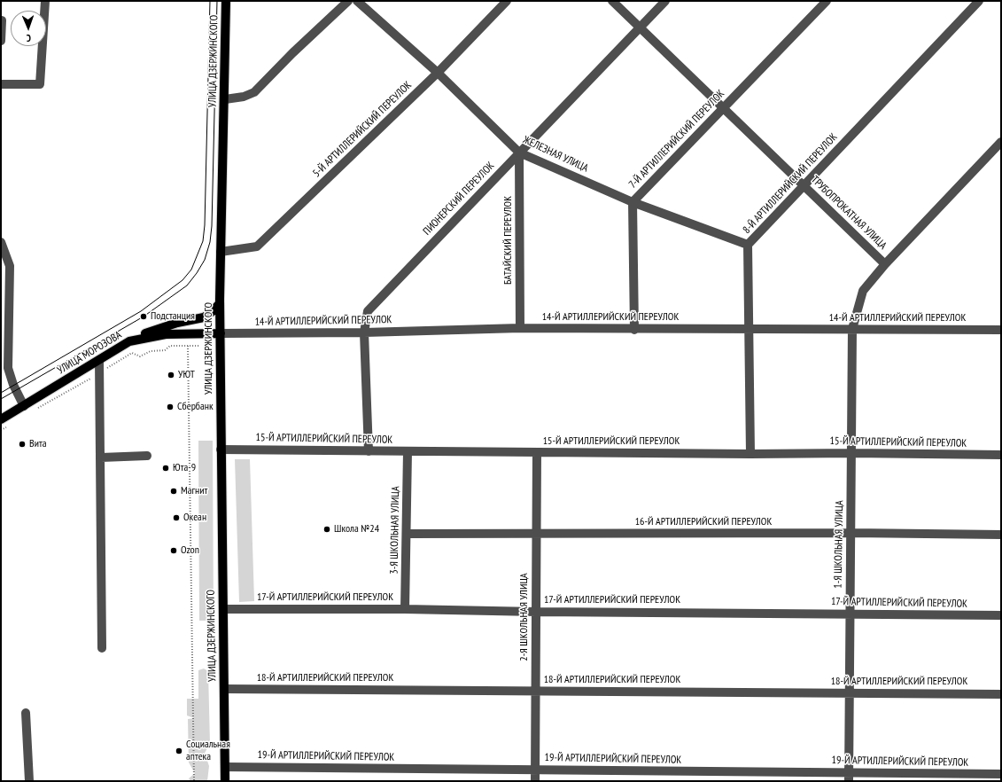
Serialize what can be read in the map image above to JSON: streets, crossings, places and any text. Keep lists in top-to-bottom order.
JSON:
{
  "streets": {
    "main road": ["УЛИЦА ДЗЕРЖИНСКОГО", "УЛИЦА МОРОЗОВА"],
    "street": [
      "5-Й АРТИЛЛЕРИЙСКИЙ ПЕРЕУЛОК",
      "7-Й АРТИЛЛЕРИЙСКИЙ ПЕРЕУЛОК",
      "ЖЕЛЕЗНАЯ УЛИЦА",
      "8-Й АРТИЛЛЕРИЙСКИЙ ПЕРЕУЛОК",
      "ПИОНЕРСКИЙ ПЕРЕУЛОК",
      "ТРУБОПРОКАТНАЯ УЛИЦА",
      "БАТАЙСКИЙ ПЕРЕУЛОК",
      "14-Й АРТИЛЛЕРИЙСКИЙ ПЕРЕУЛОК",
      "15-Й АРТИЛЛЕРИЙСКИЙ ПЕРЕУЛОК",
      "16-Й АРТИЛЛЕРИЙСКИЙ ПЕРЕУЛОК",
      "3-Я ШКОЛЬНАЯ УЛИЦА",
      "1-Я ШКОЛЬНАЯ УЛИЦА",
      "17-Й АРТИЛЛЕРИЙСКИЙ ПЕРЕУЛОК",
      "2-Я ШКОЛЬНАЯ УЛИЦА",
      "18-Й АРТИЛЛЕРИЙСКИЙ ПЕРЕУЛОК",
      "19-Й АРТИЛЛЕРИЙСКИЙ ПЕРЕУЛОК"
    ]
  },
  "crossings": [
    ["УЛИЦА ДЗЕРЖИНСКОГО", "5-Й АРТИЛЛЕРИЙСКИЙ ПЕРЕУЛОК"],
    ["УЛИЦА ДЗЕРЖИНСКОГО", "14-Й АРТИЛЛЕРИЙСКИЙ ПЕРЕУЛОК"],
    ["УЛИЦА ДЗЕРЖИНСКОГО", "УЛИЦА МОРОЗОВА"],
    ["УЛИЦА ДЗЕРЖИНСКОГО", "15-Й АРТИЛЛЕРИЙСКИЙ ПЕРЕУЛОК"],
    ["УЛИЦА ДЗЕРЖИНСКОГО", "17-Й АРТИЛЛЕРИЙСКИЙ ПЕРЕУЛОК"],
    ["УЛИЦА ДЗЕРЖИНСКОГО", "18-Й АРТИЛЛЕРИЙСКИЙ ПЕРЕУЛОК"],
    ["УЛИЦА ДЗЕРЖИНСКОГО", "19-Й АРТИЛЛЕРИЙСКИЙ ПЕРЕУЛОК"],
    ["5-Й АРТИЛЛЕРИЙСКИЙ ПЕРЕУЛОК", "ЖЕЛЕЗНАЯ УЛИЦА"],
    ["7-Й АРТИЛЛЕРИЙСКИЙ ПЕРЕУЛОК", "ЖЕЛЕЗНАЯ УЛИЦА"],
    ["7-Й АРТИЛЛЕРИЙСКИЙ ПЕРЕУЛОК", "ТРУБОПРОКАТНАЯ УЛИЦА"],
    ["7-Й АРТИЛЛЕРИЙСКИЙ ПЕРЕУЛОК", "14-Й АРТИЛЛЕРИЙСКИЙ ПЕРЕУЛОК"],
    ["ЖЕЛЕЗНАЯ УЛИЦА", "8-Й АРТИЛЛЕРИЙСКИЙ ПЕРЕУЛОК"],
    ["ЖЕЛЕЗНАЯ УЛИЦА", "ПИОНЕРСКИЙ ПЕРЕУЛОК"],
    ["ЖЕЛЕЗНАЯ УЛИЦА", "БАТАЙСКИЙ ПЕРЕУЛОК"],
    ["8-Й АРТИЛЛЕРИЙСКИЙ ПЕРЕУЛОК", "ТРУБОПРОКАТНАЯ УЛИЦА"],
    ["8-Й АРТИЛЛЕРИЙСКИЙ ПЕРЕУЛОК", "14-Й АРТИЛЛЕРИЙСКИЙ ПЕРЕУЛОК"],
    ["8-Й АРТИЛЛЕРИЙСКИЙ ПЕРЕУЛОК", "15-Й АРТИЛЛЕРИЙСКИЙ ПЕРЕУЛОК"],
    ["ПИОНЕРСКИЙ ПЕРЕУЛОК", "ТРУБОПРОКАТНАЯ УЛИЦА"],
    ["ПИОНЕРСКИЙ ПЕРЕУЛОК", "БАТАЙСКИЙ ПЕРЕУЛОК"],
    ["ПИОНЕРСКИЙ ПЕРЕУЛОК", "14-Й АРТИЛЛЕРИЙСКИЙ ПЕРЕУЛОК"],
    ["ПИОНЕРСКИЙ ПЕРЕУЛОК", "15-Й АРТИЛЛЕРИЙСКИЙ ПЕРЕУЛОК"],
    ["ТРУБОПРОКАТНАЯ УЛИЦА", "1-Я ШКОЛЬНАЯ УЛИЦА"],
    ["БАТАЙСКИЙ ПЕРЕУЛОК", "14-Й АРТИЛЛЕРИЙСКИЙ ПЕРЕУЛОК"],
    ["14-Й АРТИЛЛЕРИЙСКИЙ ПЕРЕУЛОК", "УЛИЦА МОРОЗОВА"],
    ["14-Й АРТИЛЛЕРИЙСКИЙ ПЕРЕУЛОК", "1-Я ШКОЛЬНАЯ УЛИЦА"],
    ["15-Й АРТИЛЛЕРИЙСКИЙ ПЕРЕУЛОК", "3-Я ШКОЛЬНАЯ УЛИЦА"],
    ["15-Й АРТИЛЛЕРИЙСКИЙ ПЕРЕУЛОК", "1-Я ШКОЛЬНАЯ УЛИЦА"],
    ["15-Й АРТИЛЛЕРИЙСКИЙ ПЕРЕУЛОК", "2-Я ШКОЛЬНАЯ УЛИЦА"],
    ["16-Й АРТИЛЛЕРИЙСКИЙ ПЕРЕУЛОК", "3-Я ШКОЛЬНАЯ УЛИЦА"],
    ["16-Й АРТИЛЛЕРИЙСКИЙ ПЕРЕУЛОК", "1-Я ШКОЛЬНАЯ УЛИЦА"],
    ["16-Й АРТИЛЛЕРИЙСКИЙ ПЕРЕУЛОК", "2-Я ШКОЛЬНАЯ УЛИЦА"],
    ["3-Я ШКОЛЬНАЯ УЛИЦА", "17-Й АРТИЛЛЕРИЙСКИЙ ПЕРЕУЛОК"],
    ["1-Я ШКОЛЬНАЯ УЛИЦА", "17-Й АРТИЛЛЕРИЙСКИЙ ПЕРЕУЛОК"],
    ["1-Я ШКОЛЬНАЯ УЛИЦА", "18-Й АРТИЛЛЕРИЙСКИЙ ПЕРЕУЛОК"],
    ["1-Я ШКОЛЬНАЯ УЛИЦА", "19-Й АРТИЛЛЕРИЙСКИЙ ПЕРЕУЛОК"],
    ["17-Й АРТИЛЛЕРИЙСКИЙ ПЕРЕУЛОК", "2-Я ШКОЛЬНАЯ УЛИЦА"],
    ["2-Я ШКОЛЬНАЯ УЛИЦА", "18-Й АРТИЛЛЕРИЙСКИЙ ПЕРЕУЛОК"],
    ["2-Я ШКОЛЬНАЯ УЛИЦА", "19-Й АРТИЛЛЕРИЙСКИЙ ПЕРЕУЛОК"]
  ],
  "places": [
    "Подстанция",
    "УЮТ",
    "Сбербанк",
    "Вита",
    "Юта-9",
    "Магнит",
    "Океан",
    "Школа №24",
    "Ozon",
    "Социальная аптека"
  ],
  "north": "bottom"
}
